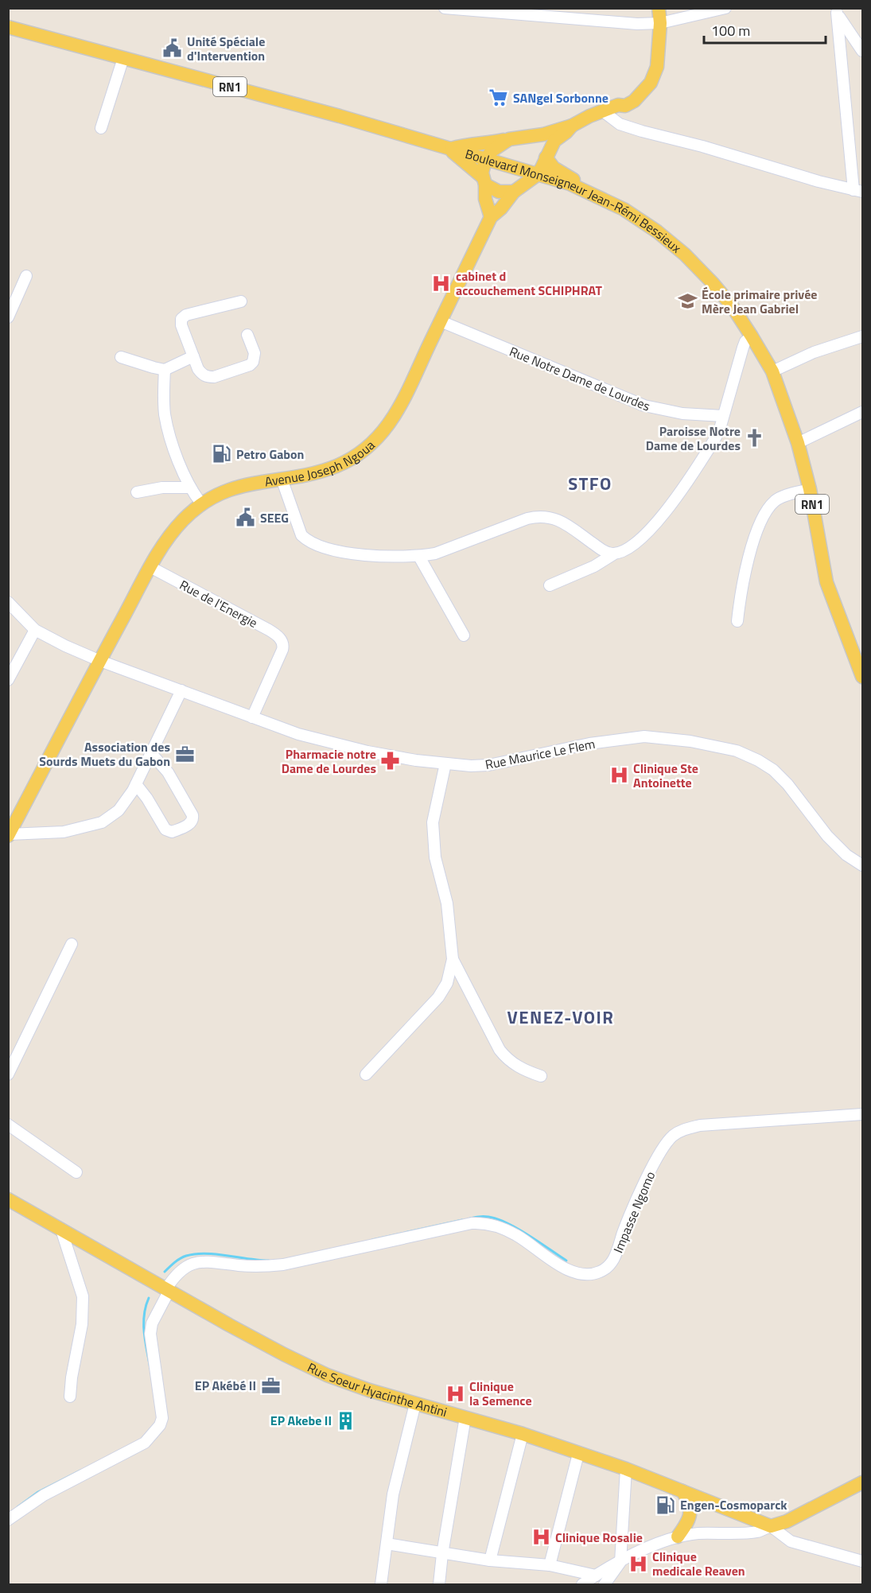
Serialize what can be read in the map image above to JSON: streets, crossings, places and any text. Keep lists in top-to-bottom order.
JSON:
{
  "streets": {
    "main road": [
      "RN1",
      "Boulevard Monseigneur Jean-Rémi Bessieux",
      "Avenue Joseph Ngoua",
      "Rue Soeur Hyacinthe Antini"
    ],
    "street": [
      "Rue Notre Dame de Lourdes",
      "Rue de l'Energie",
      "Rue Maurice Le Flem",
      "Impasse Ngomo"
    ]
  },
  "crossings": [
    ["Boulevard Monseigneur Jean-Rémi Bessieux", "Avenue Joseph Ngoua"],
    ["Rue Notre Dame de Lourdes", "Avenue Joseph Ngoua"],
    ["Avenue Joseph Ngoua", "Rue de l'Energie"],
    ["Avenue Joseph Ngoua", "Rue Maurice Le Flem"],
    ["Rue de l'Energie", "Rue Maurice Le Flem"],
    ["Impasse Ngomo", "Rue Soeur Hyacinthe Antini"]
  ],
  "districts": ["STFO", "VENEZ-VOIR"],
  "places": {
    "public building": ["Unité Spéciale d'Intervention", "SEEG"],
    "supermarket": ["SANgel Sorbonne"],
    "hospital": [
      "cabinet d accouchement SCHIPHRAT",
      "Clinique Ste Antoinette",
      "Clinique la Semence",
      "Clinique Rosalie",
      "Clinique medicale Reaven"
    ],
    "school or university": ["École primaire privée Mère Jean Gabriel"],
    "church": ["Paroisse Notre Dame de Lourdes"],
    "fuel station": ["Petro Gabon", "Engen-Cosmoparck"],
    "office": ["Association des Sourds Muets du Gabon", "EP Akébé II"],
    "pharmacy": ["Pharmacie notre Dame de Lourdes"],
    "building": ["EP Akebe II"]
  },
  "scale_bar": "100 m"
}
